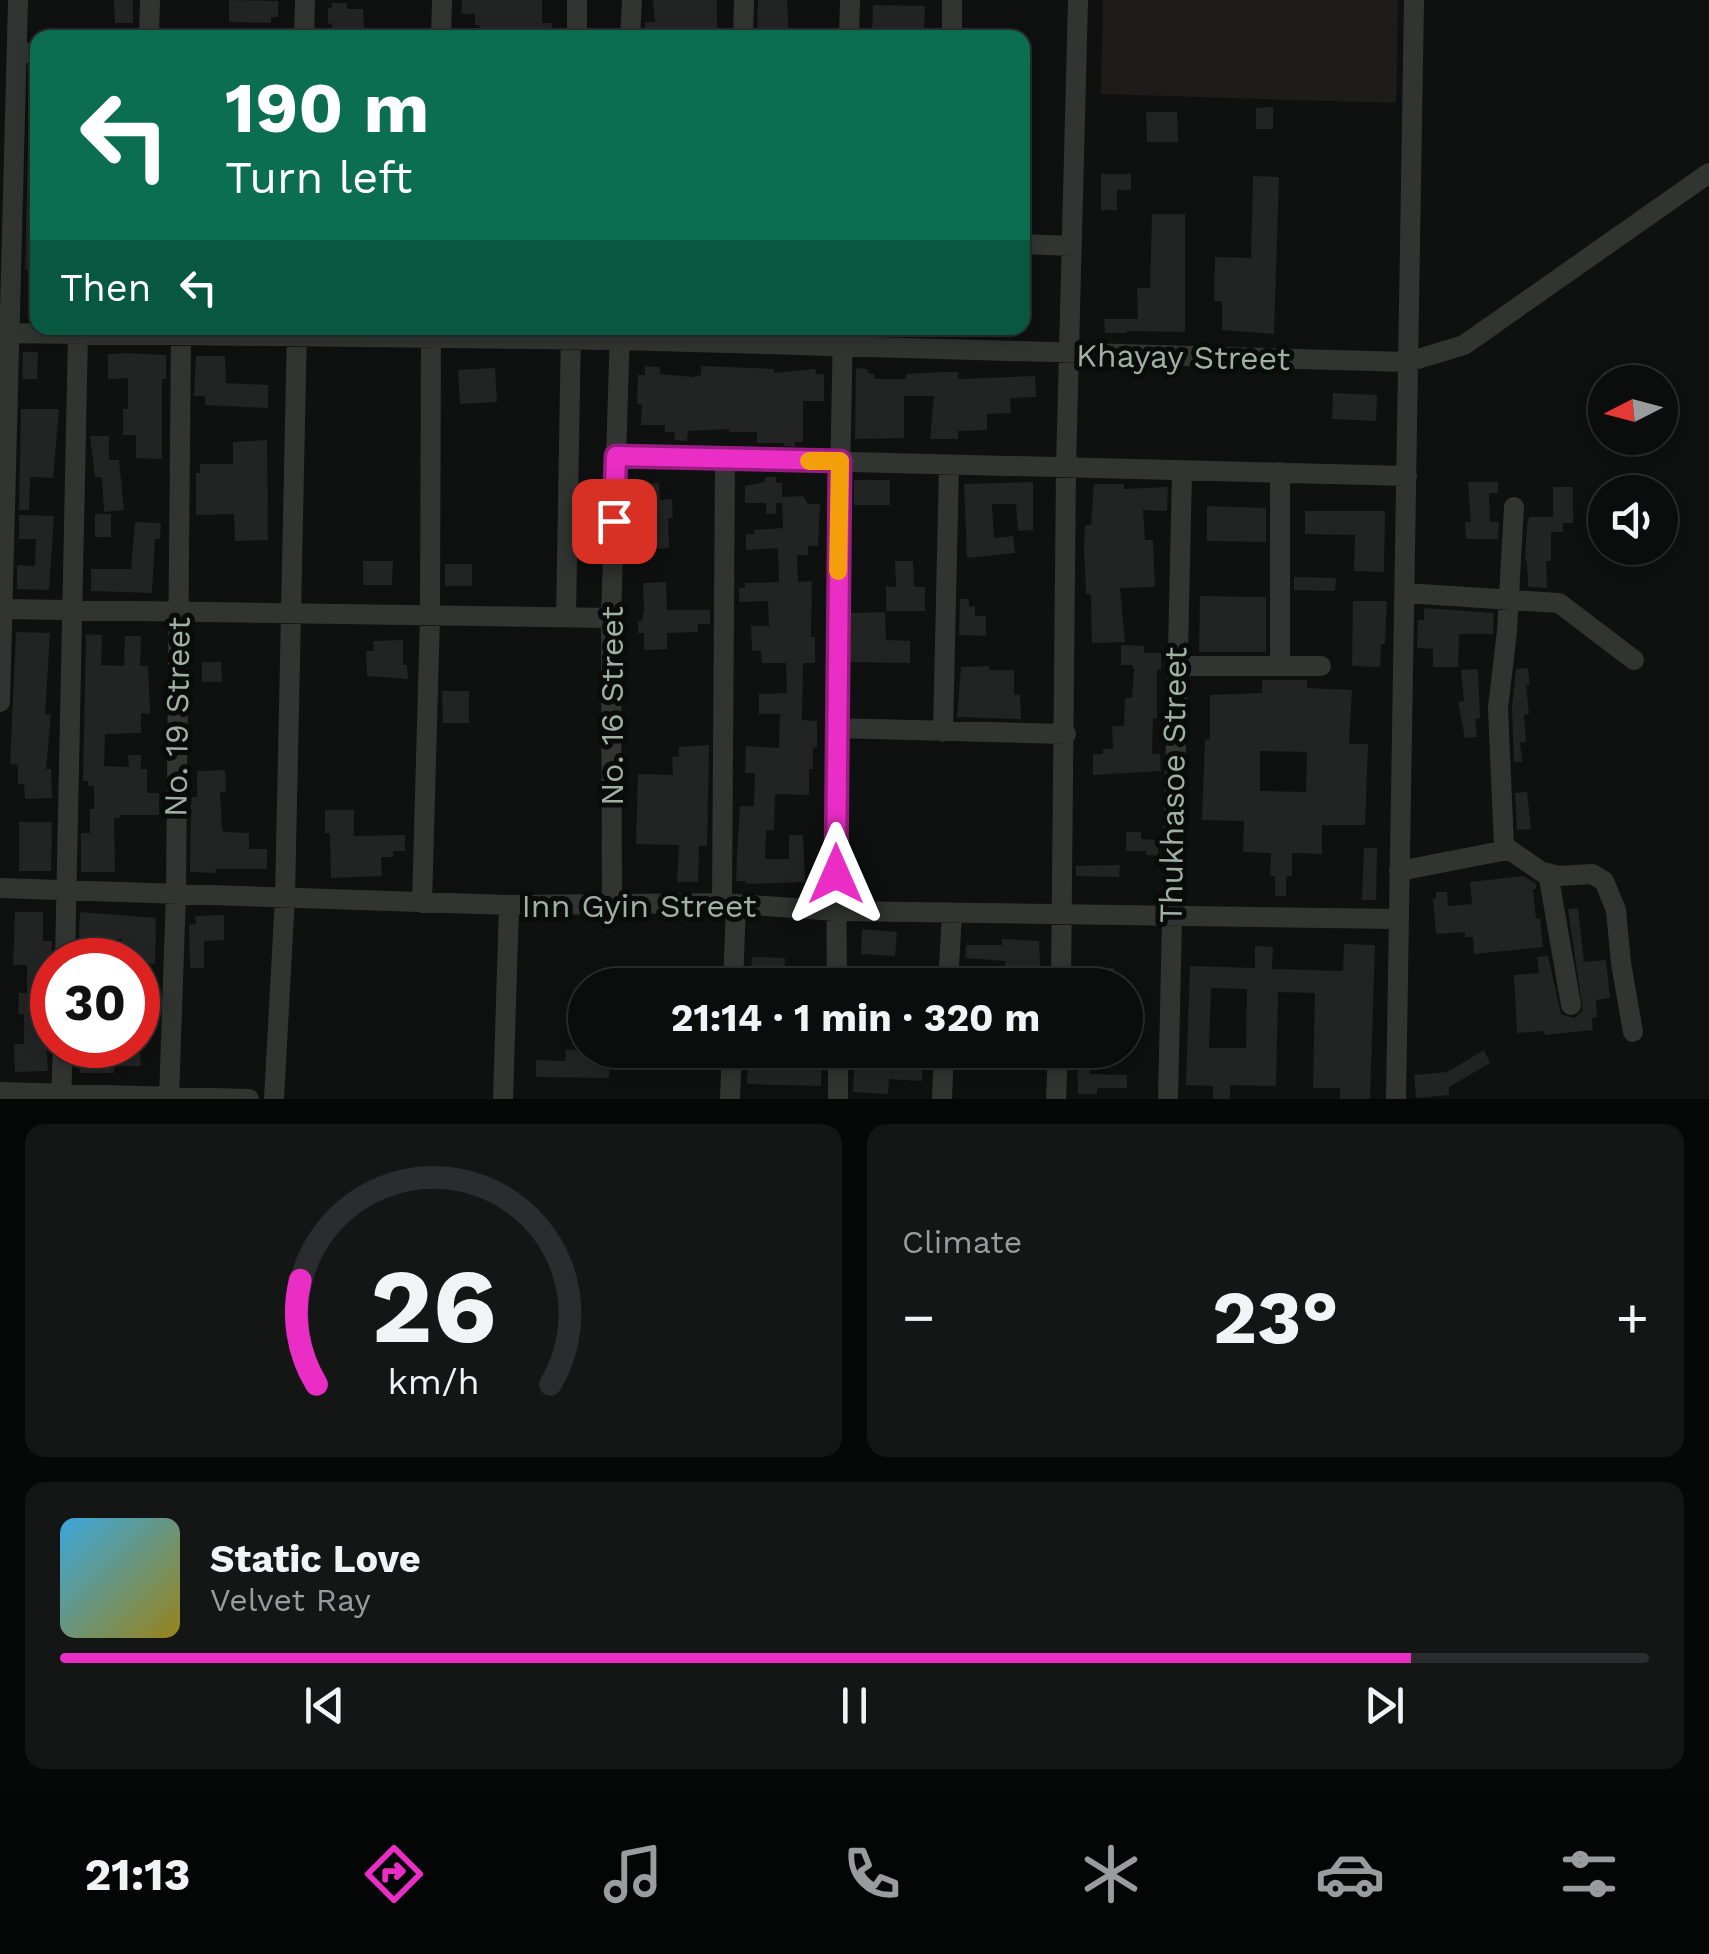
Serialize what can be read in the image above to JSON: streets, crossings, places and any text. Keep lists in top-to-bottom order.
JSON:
{
  "streets": {
    "street": [
      "Khayay Street",
      "No. 16 Street",
      "No. 19 Street",
      "Thukhasoe Street",
      "Inn Gyin Street"
    ]
  },
  "crossings": [
    ["No. 16 Street", "Inn Gyin Street"],
    ["No. 19 Street", "Inn Gyin Street"],
    ["Thukhasoe Street", "Inn Gyin Street"]
  ],
  "north": "left",
  "page": {
    "turn": ["190 m", "Turn left"],
    "then": "Then",
    "limit": "30",
    "trip": "21:14 · 1 min · 320 m",
    "tile": "Climate",
    "heat": ["−", "23°", "+"],
    "song": ["Static Love", "Velvet Ray"],
    "tabs": "21:13",
    "gauge": ["26", "km/h"]
  }
}
